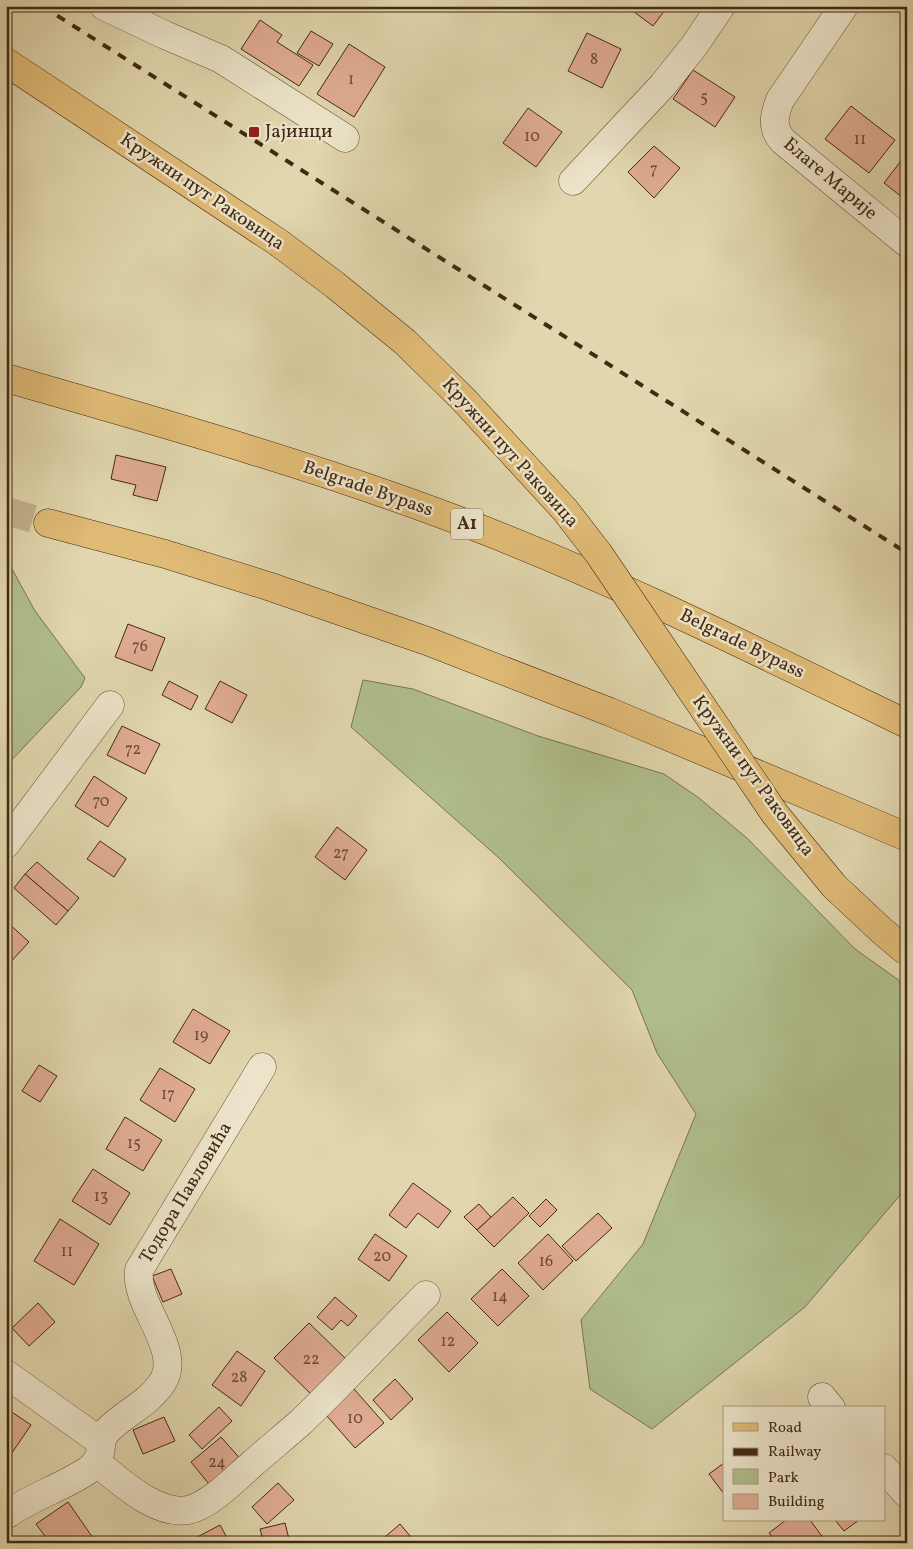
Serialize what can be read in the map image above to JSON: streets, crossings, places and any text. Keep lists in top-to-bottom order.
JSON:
{
  "streets": {
    "main road": ["Кружни пут Раковица", "Belgrade Bypass", "A1"],
    "street": ["Благе Марије", "Тодора Павловића"]
  },
  "places": {
    "transit": ["Јајинци"]
  },
  "house_numbers": [
    "8",
    "1",
    "5",
    "10",
    "11",
    "7",
    "76",
    "72",
    "70",
    "27",
    "19",
    "17",
    "15",
    "13",
    "11",
    "20",
    "16",
    "14",
    "12",
    "22",
    "28",
    "10",
    "24"
  ],
  "legend": [
    "Road",
    "Railway",
    "Park",
    "Building"
  ]
}
